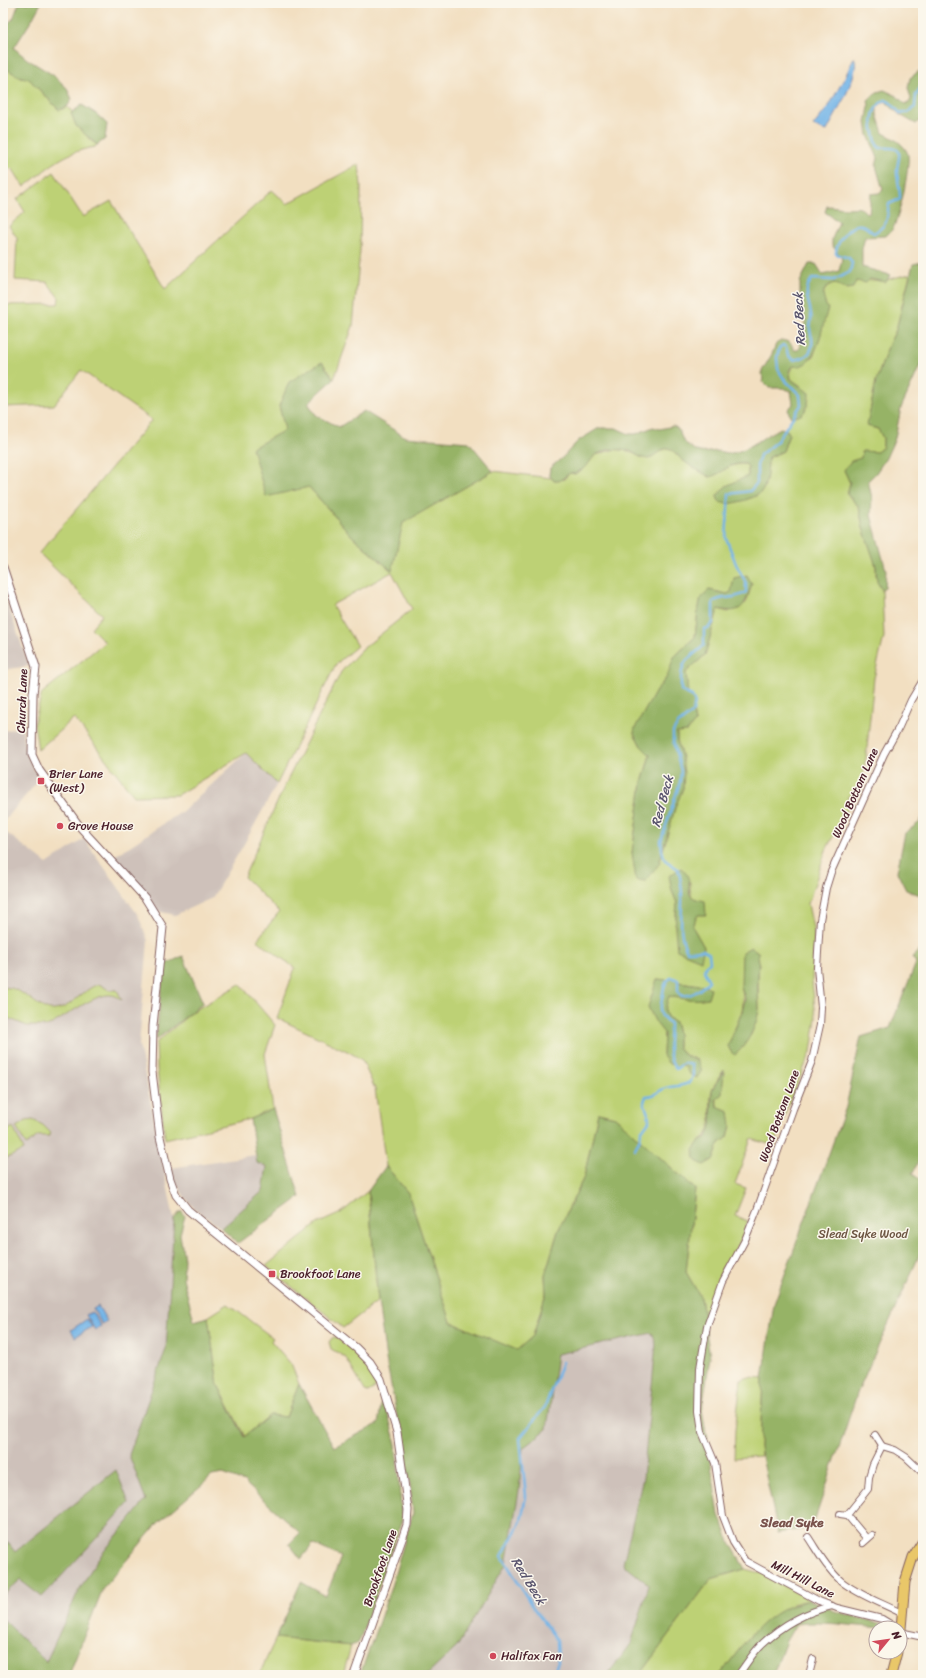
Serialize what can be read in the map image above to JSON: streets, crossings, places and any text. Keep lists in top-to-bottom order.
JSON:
{
  "streets": {
    "street": [
      "Church Lane",
      "Wood Bottom Lane",
      "Brookfoot Lane",
      "Mill Hill Lane"
    ]
  },
  "crossings": [
    ["Church Lane", "Brookfoot Lane"],
    ["Wood Bottom Lane", "Mill Hill Lane"]
  ],
  "districts": ["Slead Syke"],
  "water": ["Red Beck"],
  "parks": ["Slead Syke Wood"],
  "places": {
    "transit": ["Brier Lane (West)", "Brookfoot Lane"],
    "other": ["Grove House", "Halifax Fan"]
  },
  "north": "top right"
}
